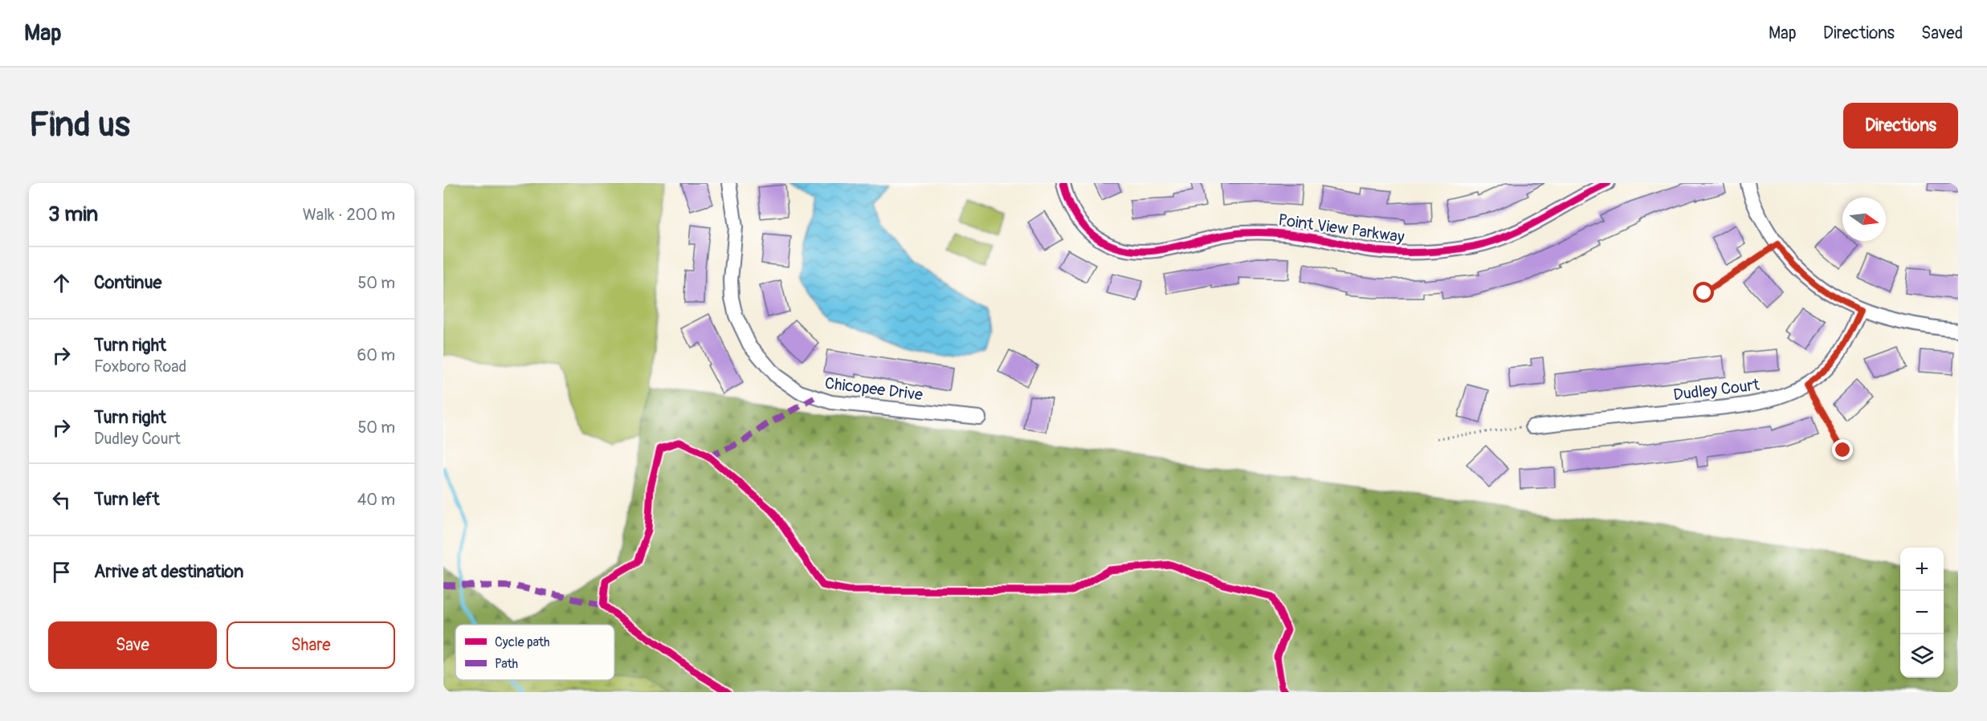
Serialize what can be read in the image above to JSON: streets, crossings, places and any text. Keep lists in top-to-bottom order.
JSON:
{
  "streets": {
    "street": ["Point View Parkway", "Chicopee Drive", "Dudley Court"]
  },
  "legend": ["Cycle path", "Path"],
  "north": "right",
  "page": {
    "header": "Map",
    "nav": ["Map", "Directions", "Saved"],
    "buttons": [
      "Directions",
      ["Save", "Share"]
    ],
    "title": "Find us",
    "heading": ["3 min", "Walk · 200 m"],
    "list": [
      ["Continue", "50 m"],
      ["Turn right", "Foxboro Road", "60 m"],
      ["Turn right", "Dudley Court", "50 m"],
      ["Turn left", "40 m"],
      "Arrive at destination"
    ],
    "map_buttons": ["+", "−"]
  }
}
